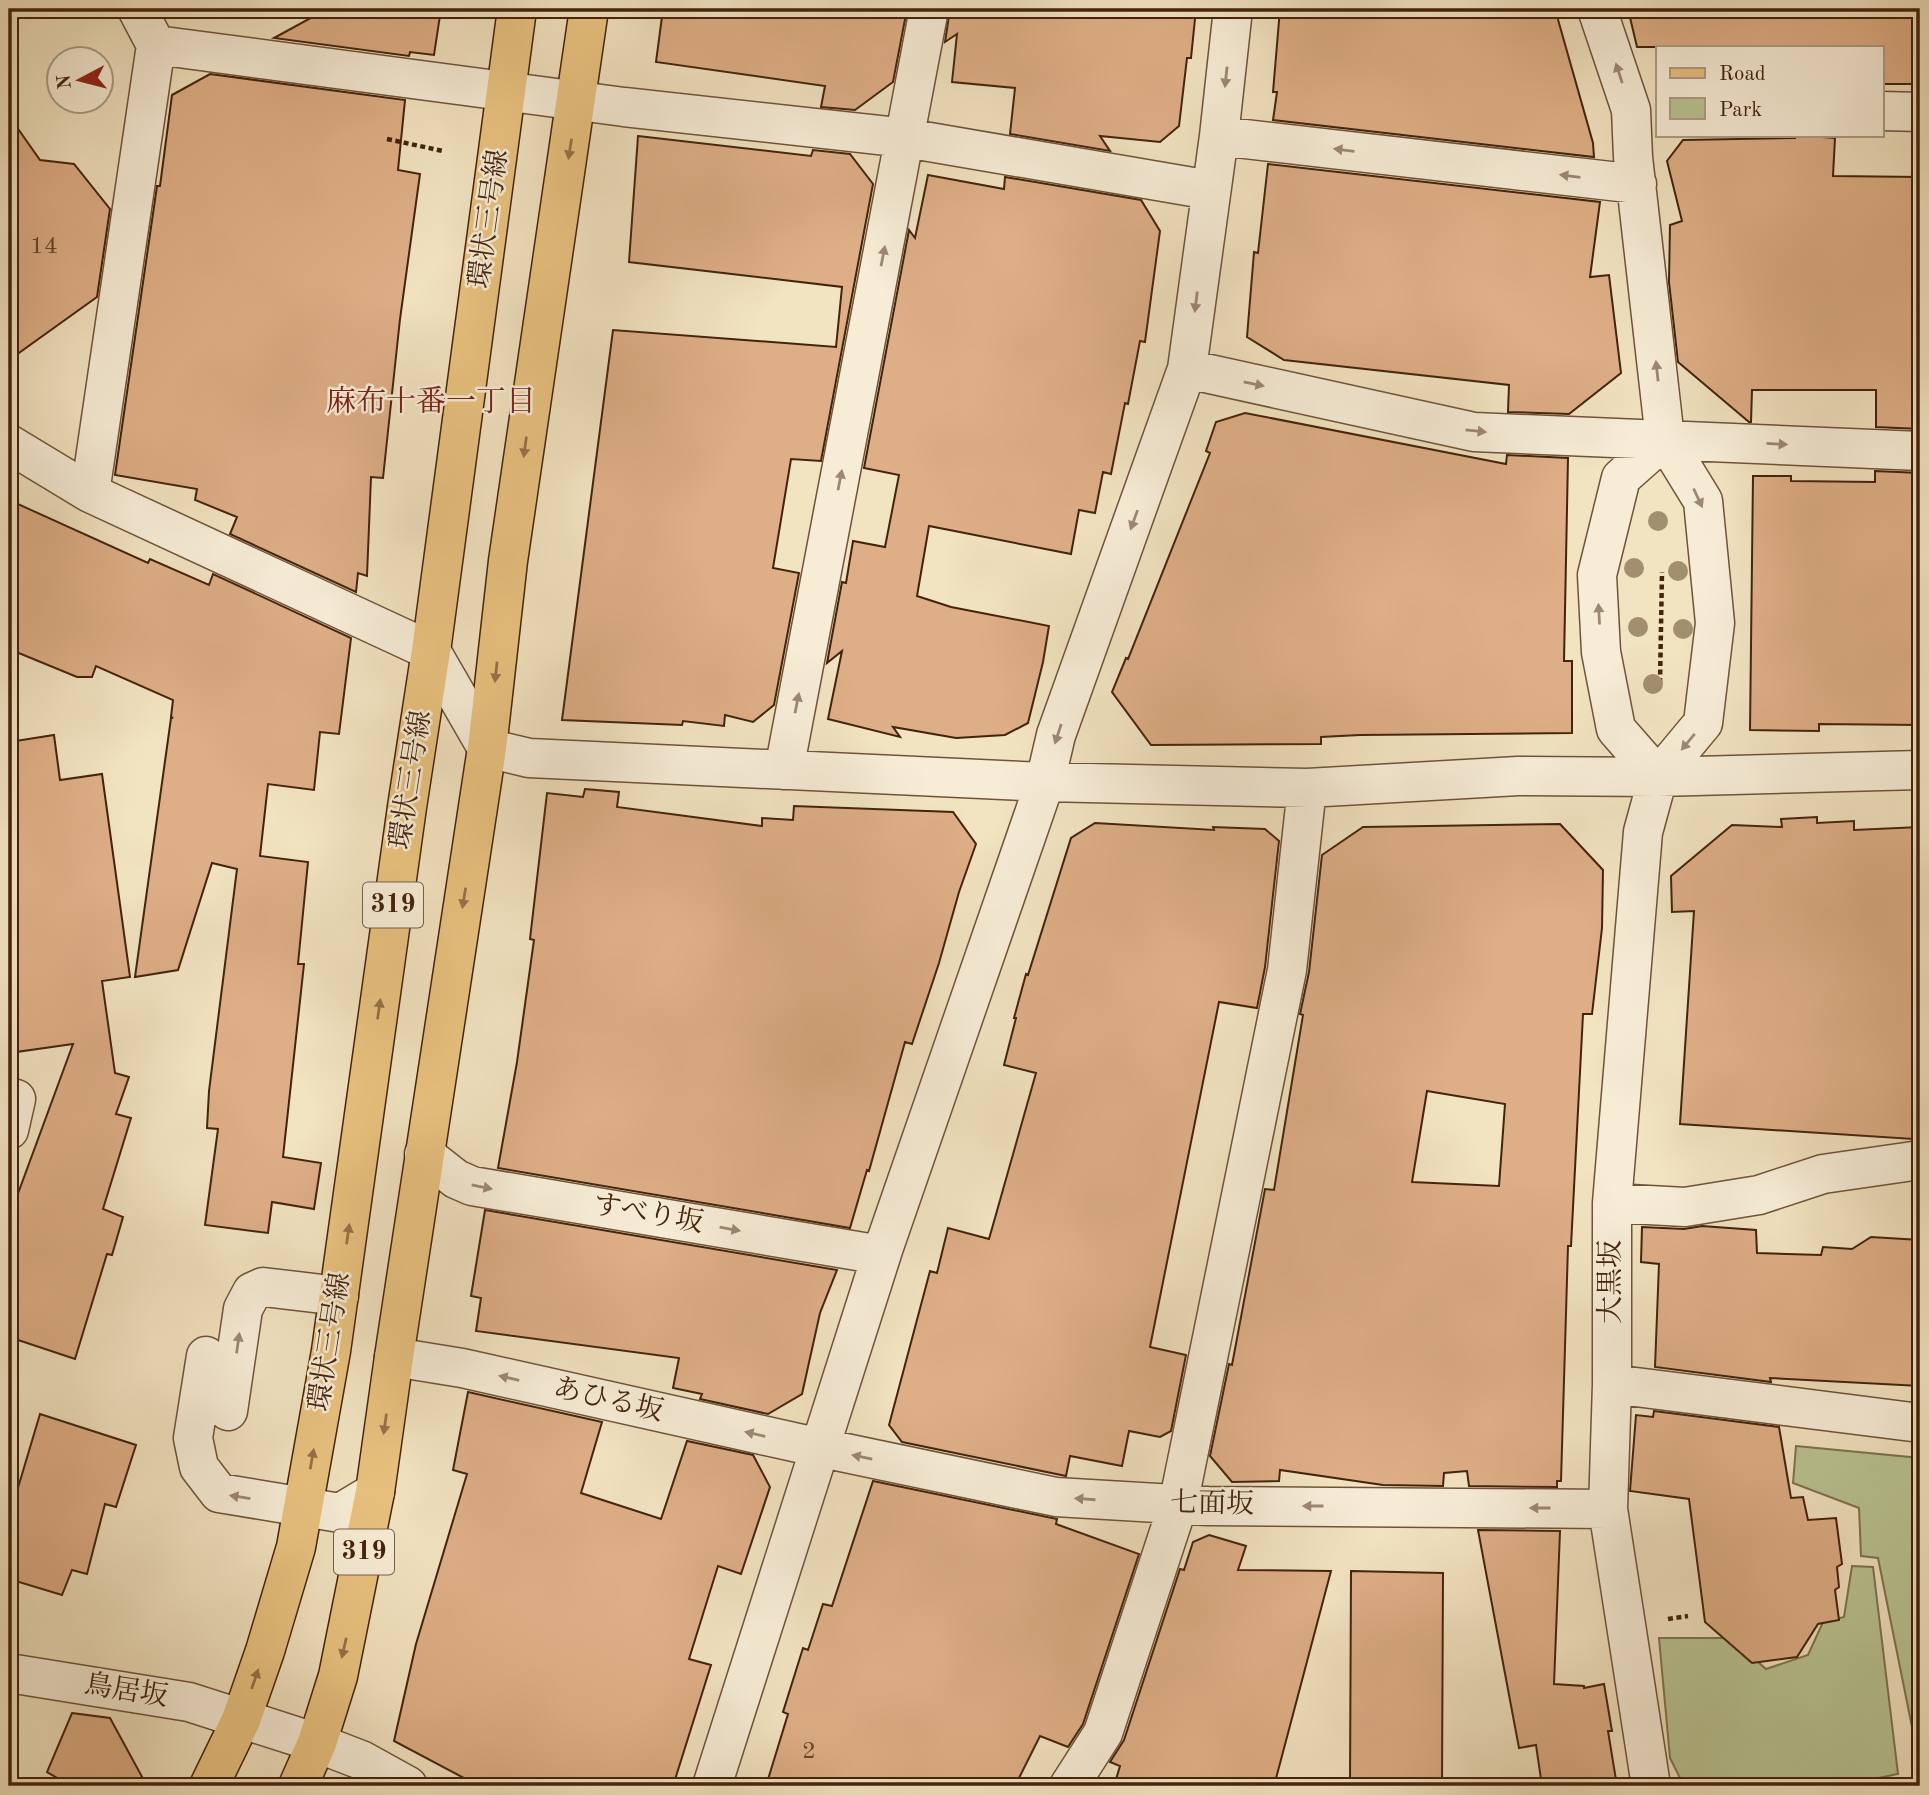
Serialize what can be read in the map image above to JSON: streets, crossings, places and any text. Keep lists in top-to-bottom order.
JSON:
{
  "streets": {
    "main road": ["環状三号線", "319"],
    "street": [
      "すべり坂",
      "大黒坂",
      "あひる坂",
      "七面坂",
      "鳥居坂"
    ]
  },
  "crossings": [
    ["環状三号線", "鳥居坂"],
    ["319", "すべり坂"],
    ["319", "あひる坂"],
    ["319", "鳥居坂"],
    ["大黒坂", "七面坂"],
    ["あひる坂", "七面坂"]
  ],
  "one_way": ["すべり坂", "あひる坂", "七面坂"],
  "districts": ["麻布十番一丁目"],
  "house_numbers": ["14", "2"],
  "legend": ["Road", "Park"],
  "north": "left"
}
